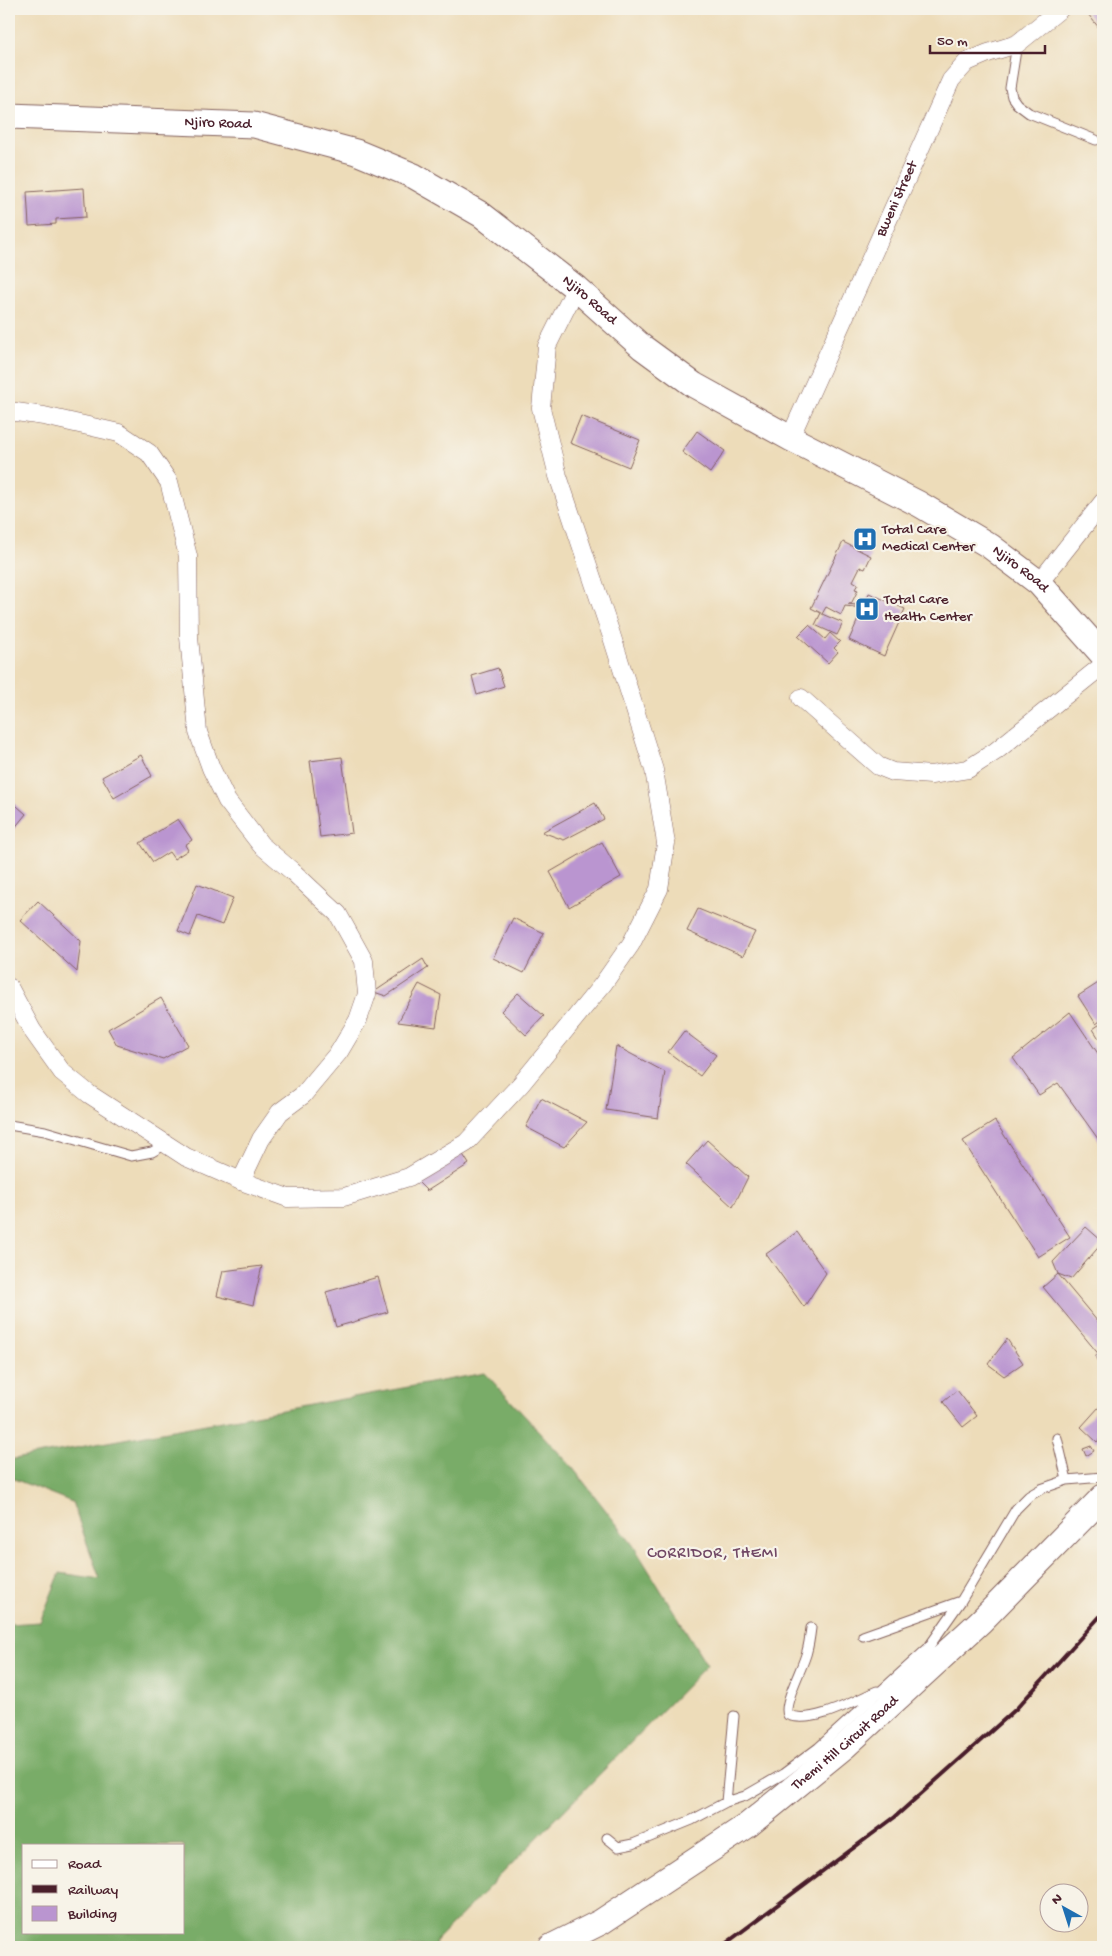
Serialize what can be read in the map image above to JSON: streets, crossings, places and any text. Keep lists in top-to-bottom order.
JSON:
{
  "streets": {
    "street": ["Njiro Road", "Bweni Street", "Themi Hill Circuit Road"]
  },
  "crossings": [
    ["Njiro Road", "Bweni Street"]
  ],
  "districts": ["CORRIDOR, THEMI"],
  "places": {
    "hospital": ["Total Care Medical Center", "Total Care Health Center"]
  },
  "legend": ["Road", "Railway", "Building"],
  "scale_bar": "50 m",
  "north": "top left"
}
